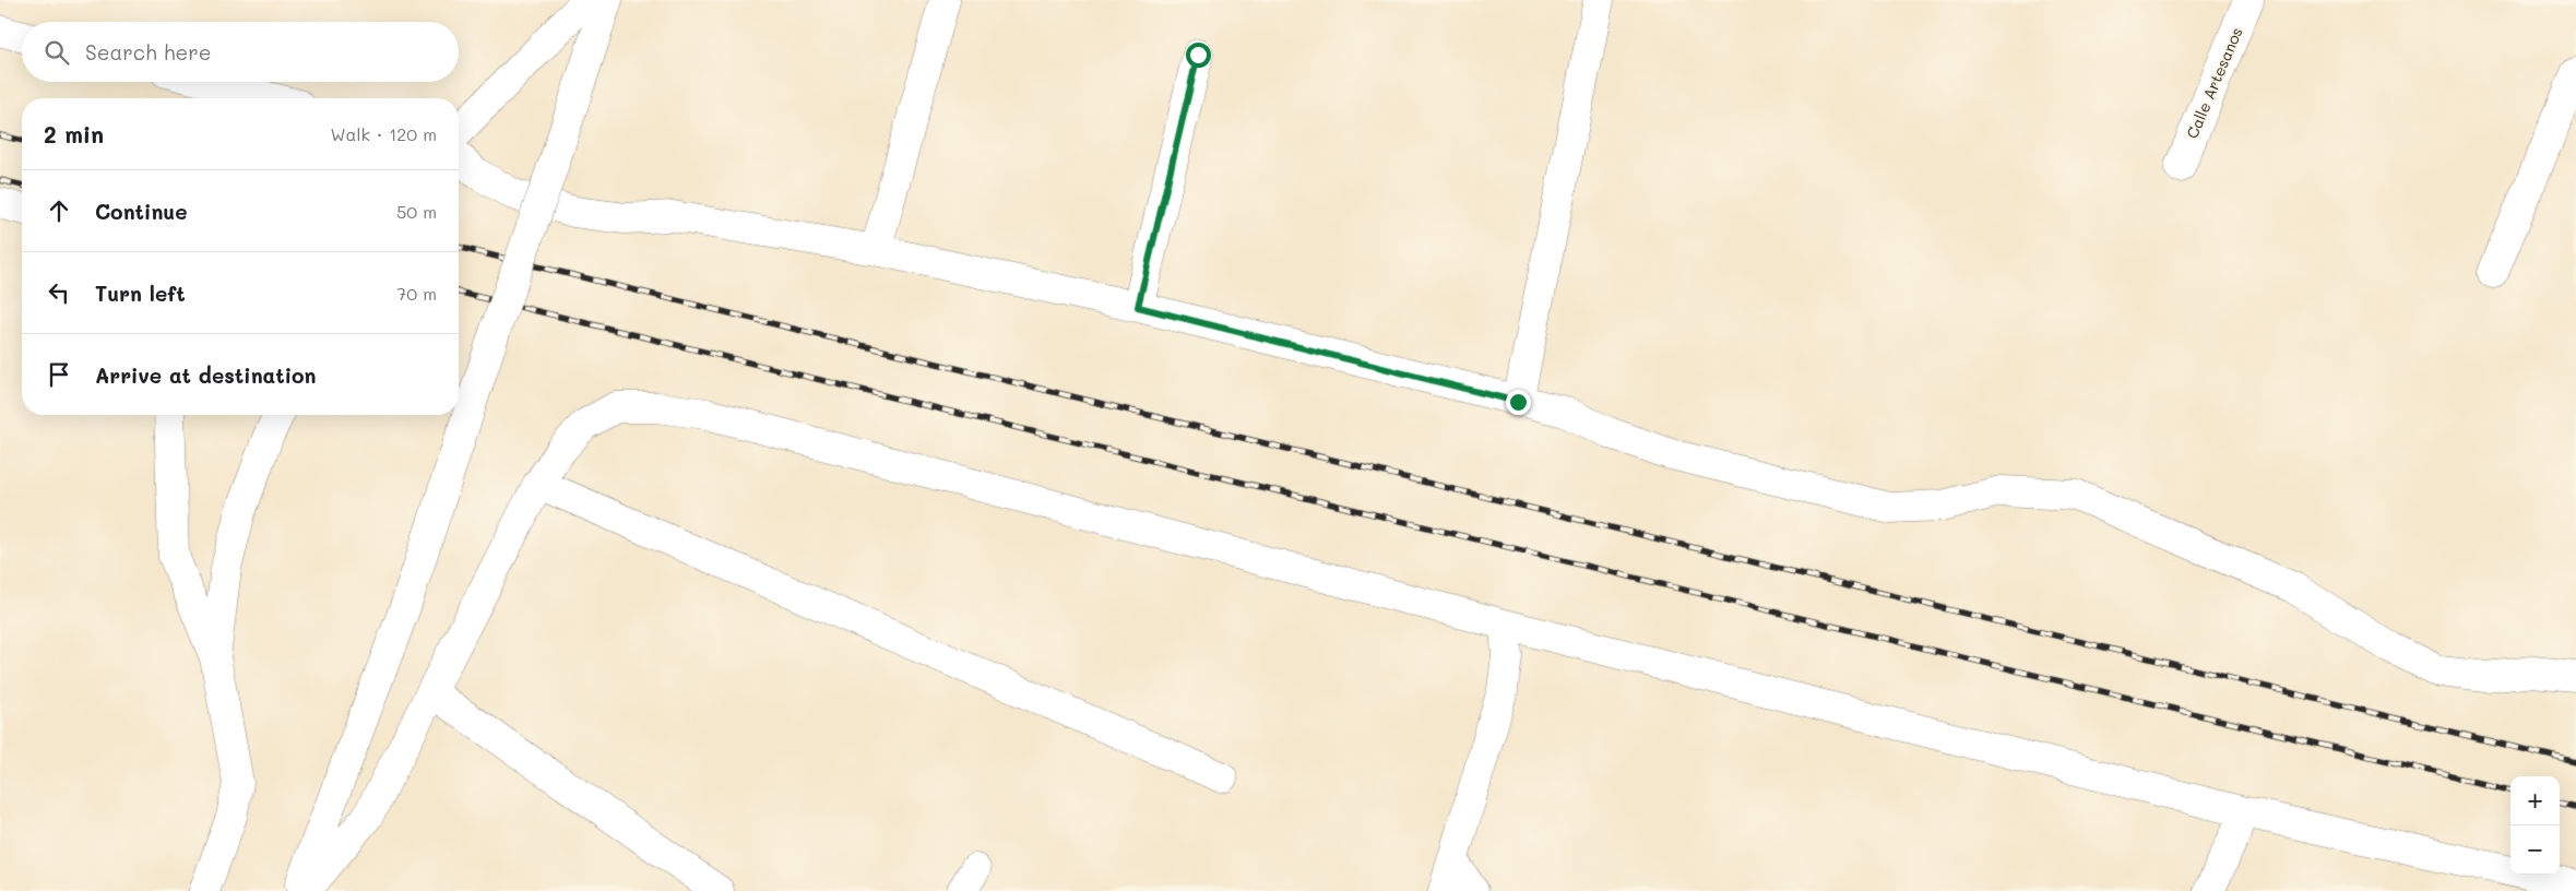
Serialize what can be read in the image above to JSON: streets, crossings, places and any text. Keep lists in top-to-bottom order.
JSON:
{
  "streets": {
    "street": ["Calle Artesanos"]
  },
  "page": {
    "search": "Search here",
    "heading": ["2 min", "Walk · 120 m"],
    "list": [
      ["Continue", "50 m"],
      ["Turn left", "70 m"],
      "Arrive at destination"
    ],
    "map_buttons": ["+", "−"]
  }
}
